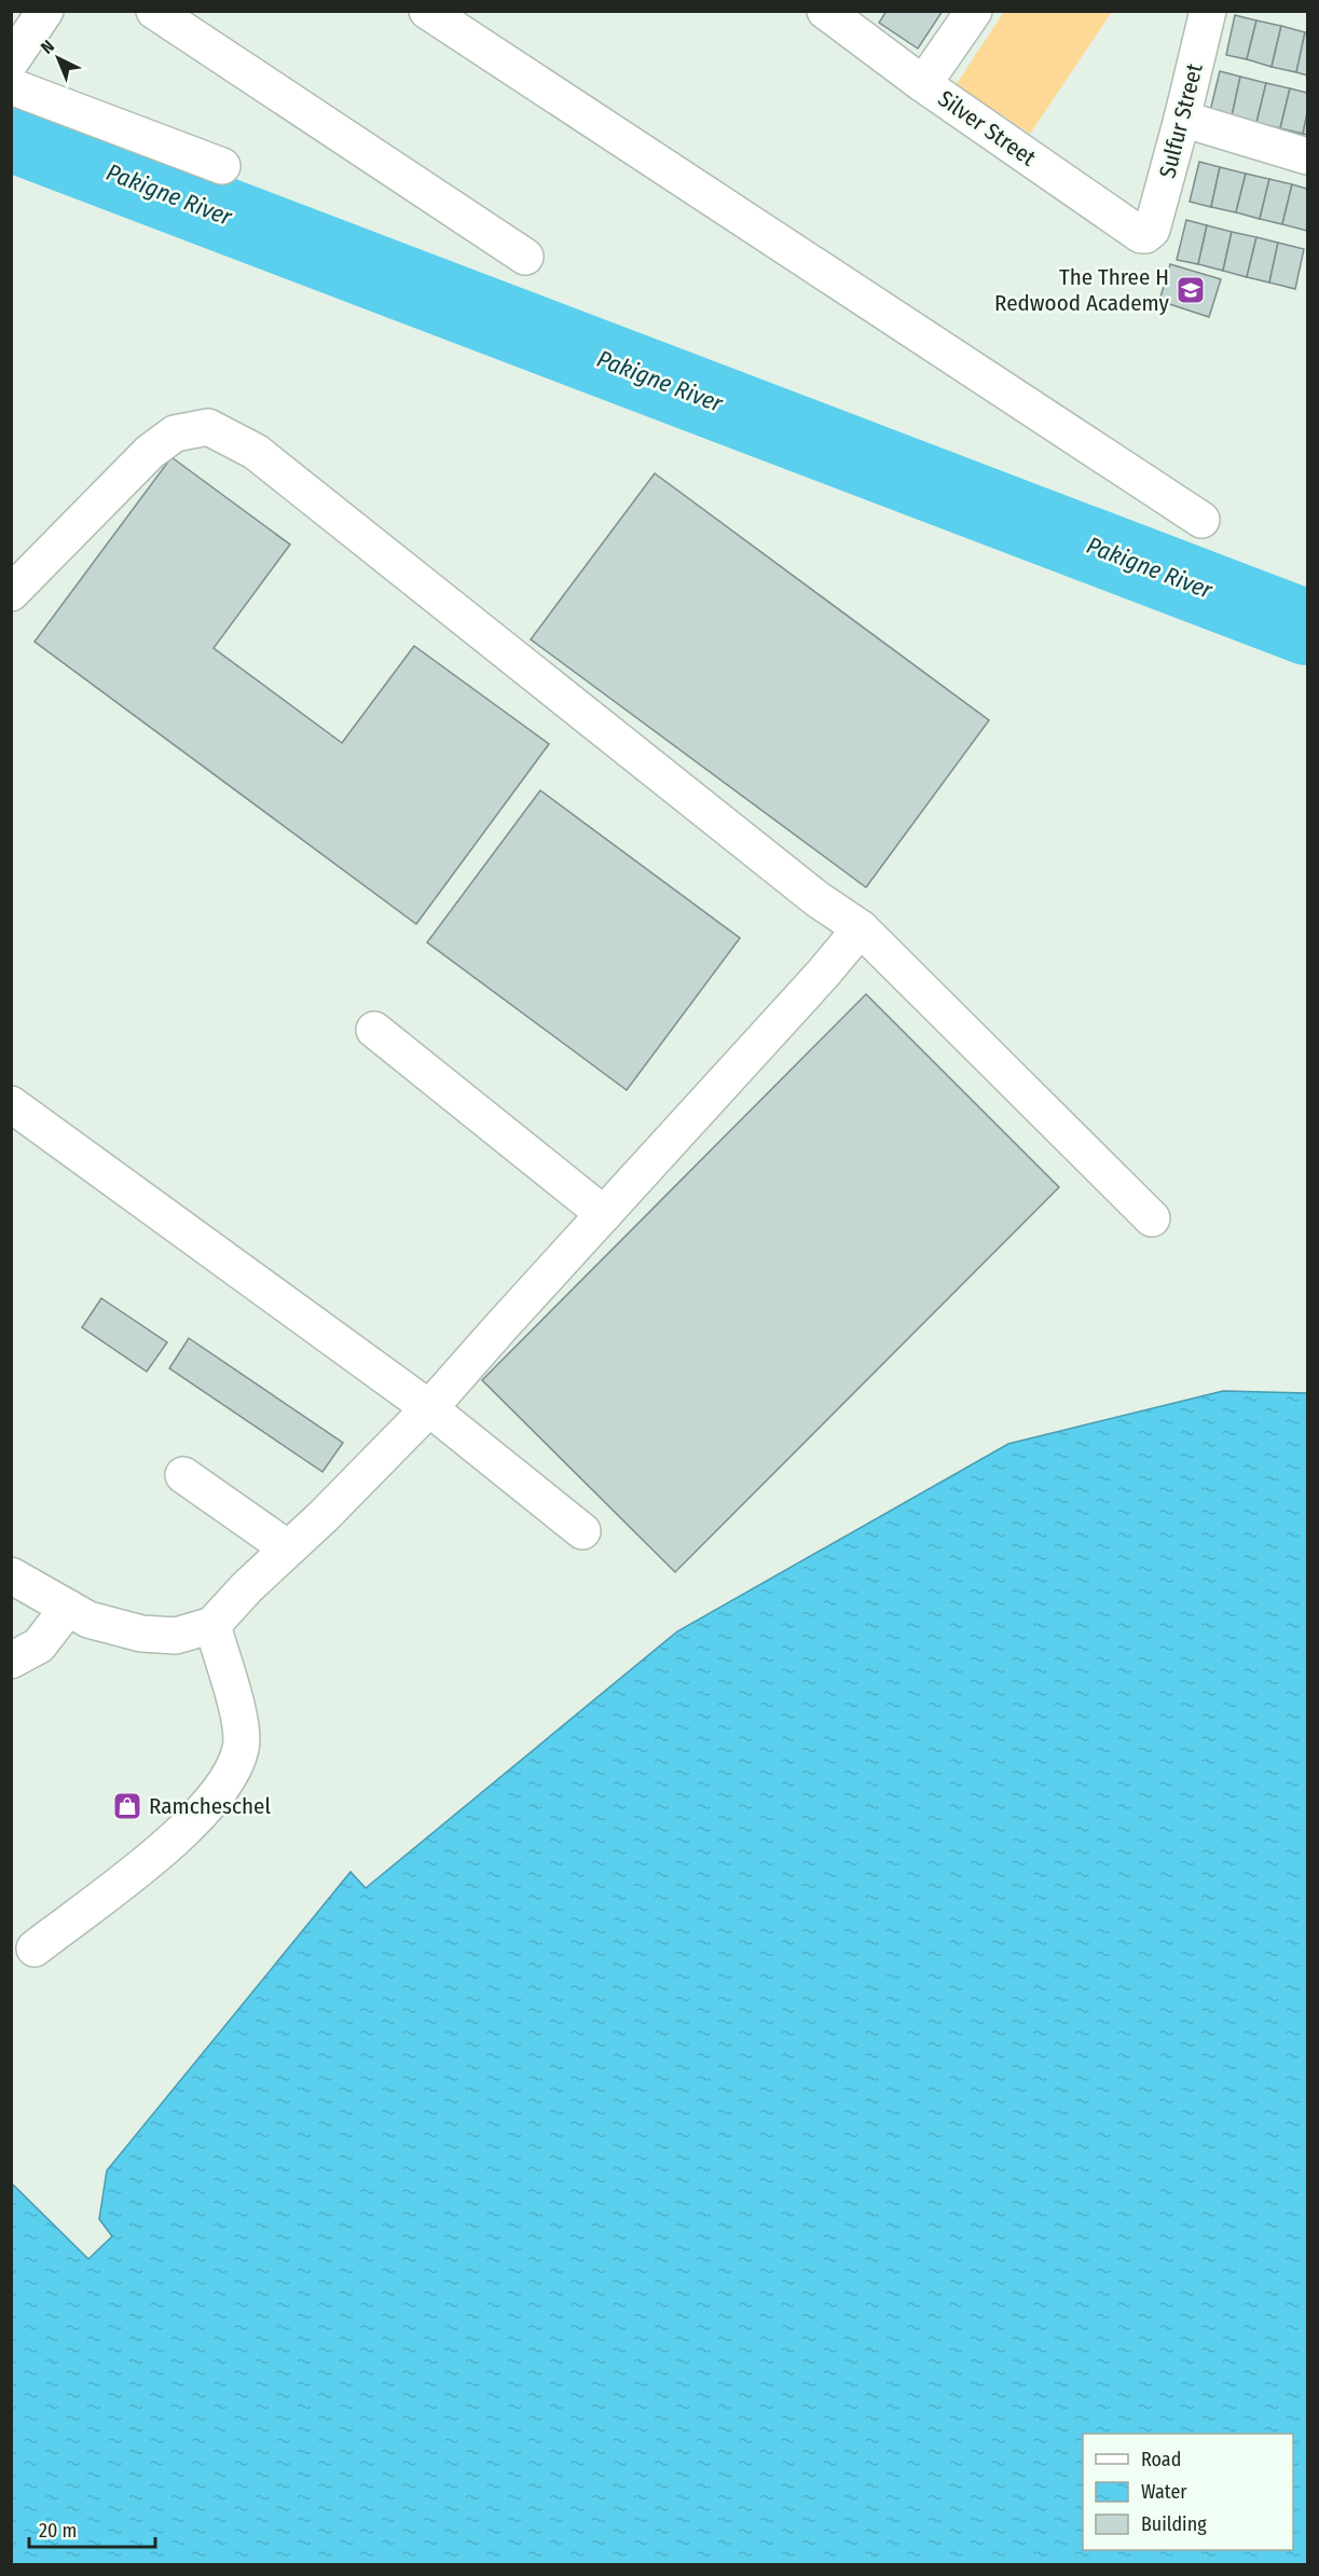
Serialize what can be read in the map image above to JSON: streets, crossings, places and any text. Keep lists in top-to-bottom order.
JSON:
{
  "streets": {
    "street": ["Sulfur Street", "Silver Street"]
  },
  "crossings": [
    ["Sulfur Street", "Silver Street"]
  ],
  "water": ["Pakigne River"],
  "places": {
    "school or university": ["The Three H Redwood Academy"],
    "shop": ["Ramcheschel"]
  },
  "legend": ["Road", "Water", "Building"],
  "scale_bar": "20 m",
  "north": "top left"
}
